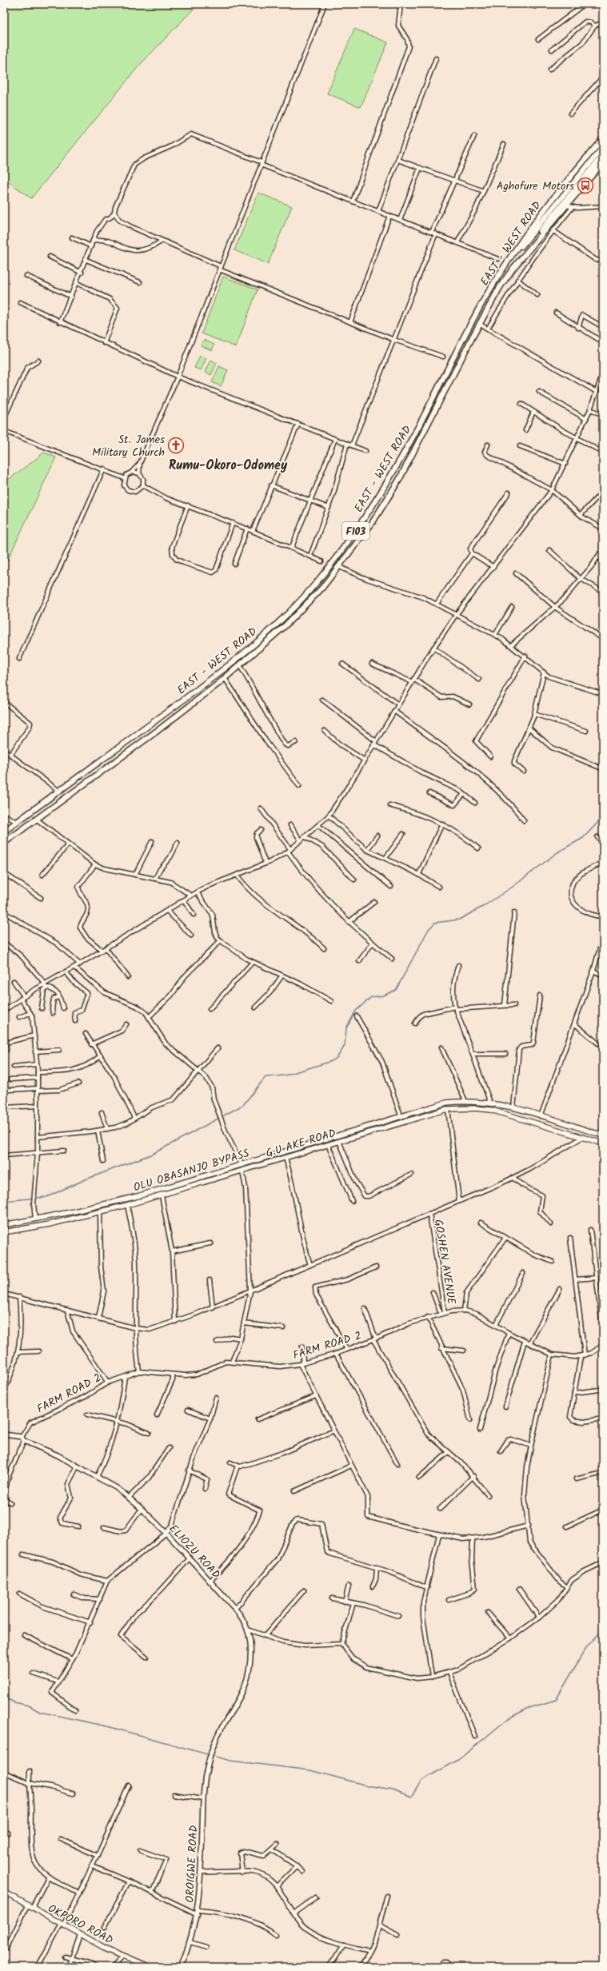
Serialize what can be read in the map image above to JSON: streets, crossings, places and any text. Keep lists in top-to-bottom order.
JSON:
{
  "streets": {
    "main road": [
      "EAST - WEST ROAD",
      "F103",
      "G.U AKE ROAD",
      "OLU OBASANJO BYPASS",
      "OKPORO ROAD"
    ],
    "street": [
      "GOSHEN AVENUE",
      "FARM ROAD 2",
      "ELIOZU ROAD",
      "OROIGWE ROAD"
    ]
  },
  "crossings": [
    ["GOSHEN AVENUE", "FARM ROAD 2"],
    ["FARM ROAD 2", "ELIOZU ROAD"],
    ["ELIOZU ROAD", "OROIGWE ROAD"]
  ],
  "districts": ["Rumu-Okoro-Odomey"],
  "places": {
    "bus stop": ["Aghofure Motors"],
    "church": ["St. James Military Church"]
  }
}
